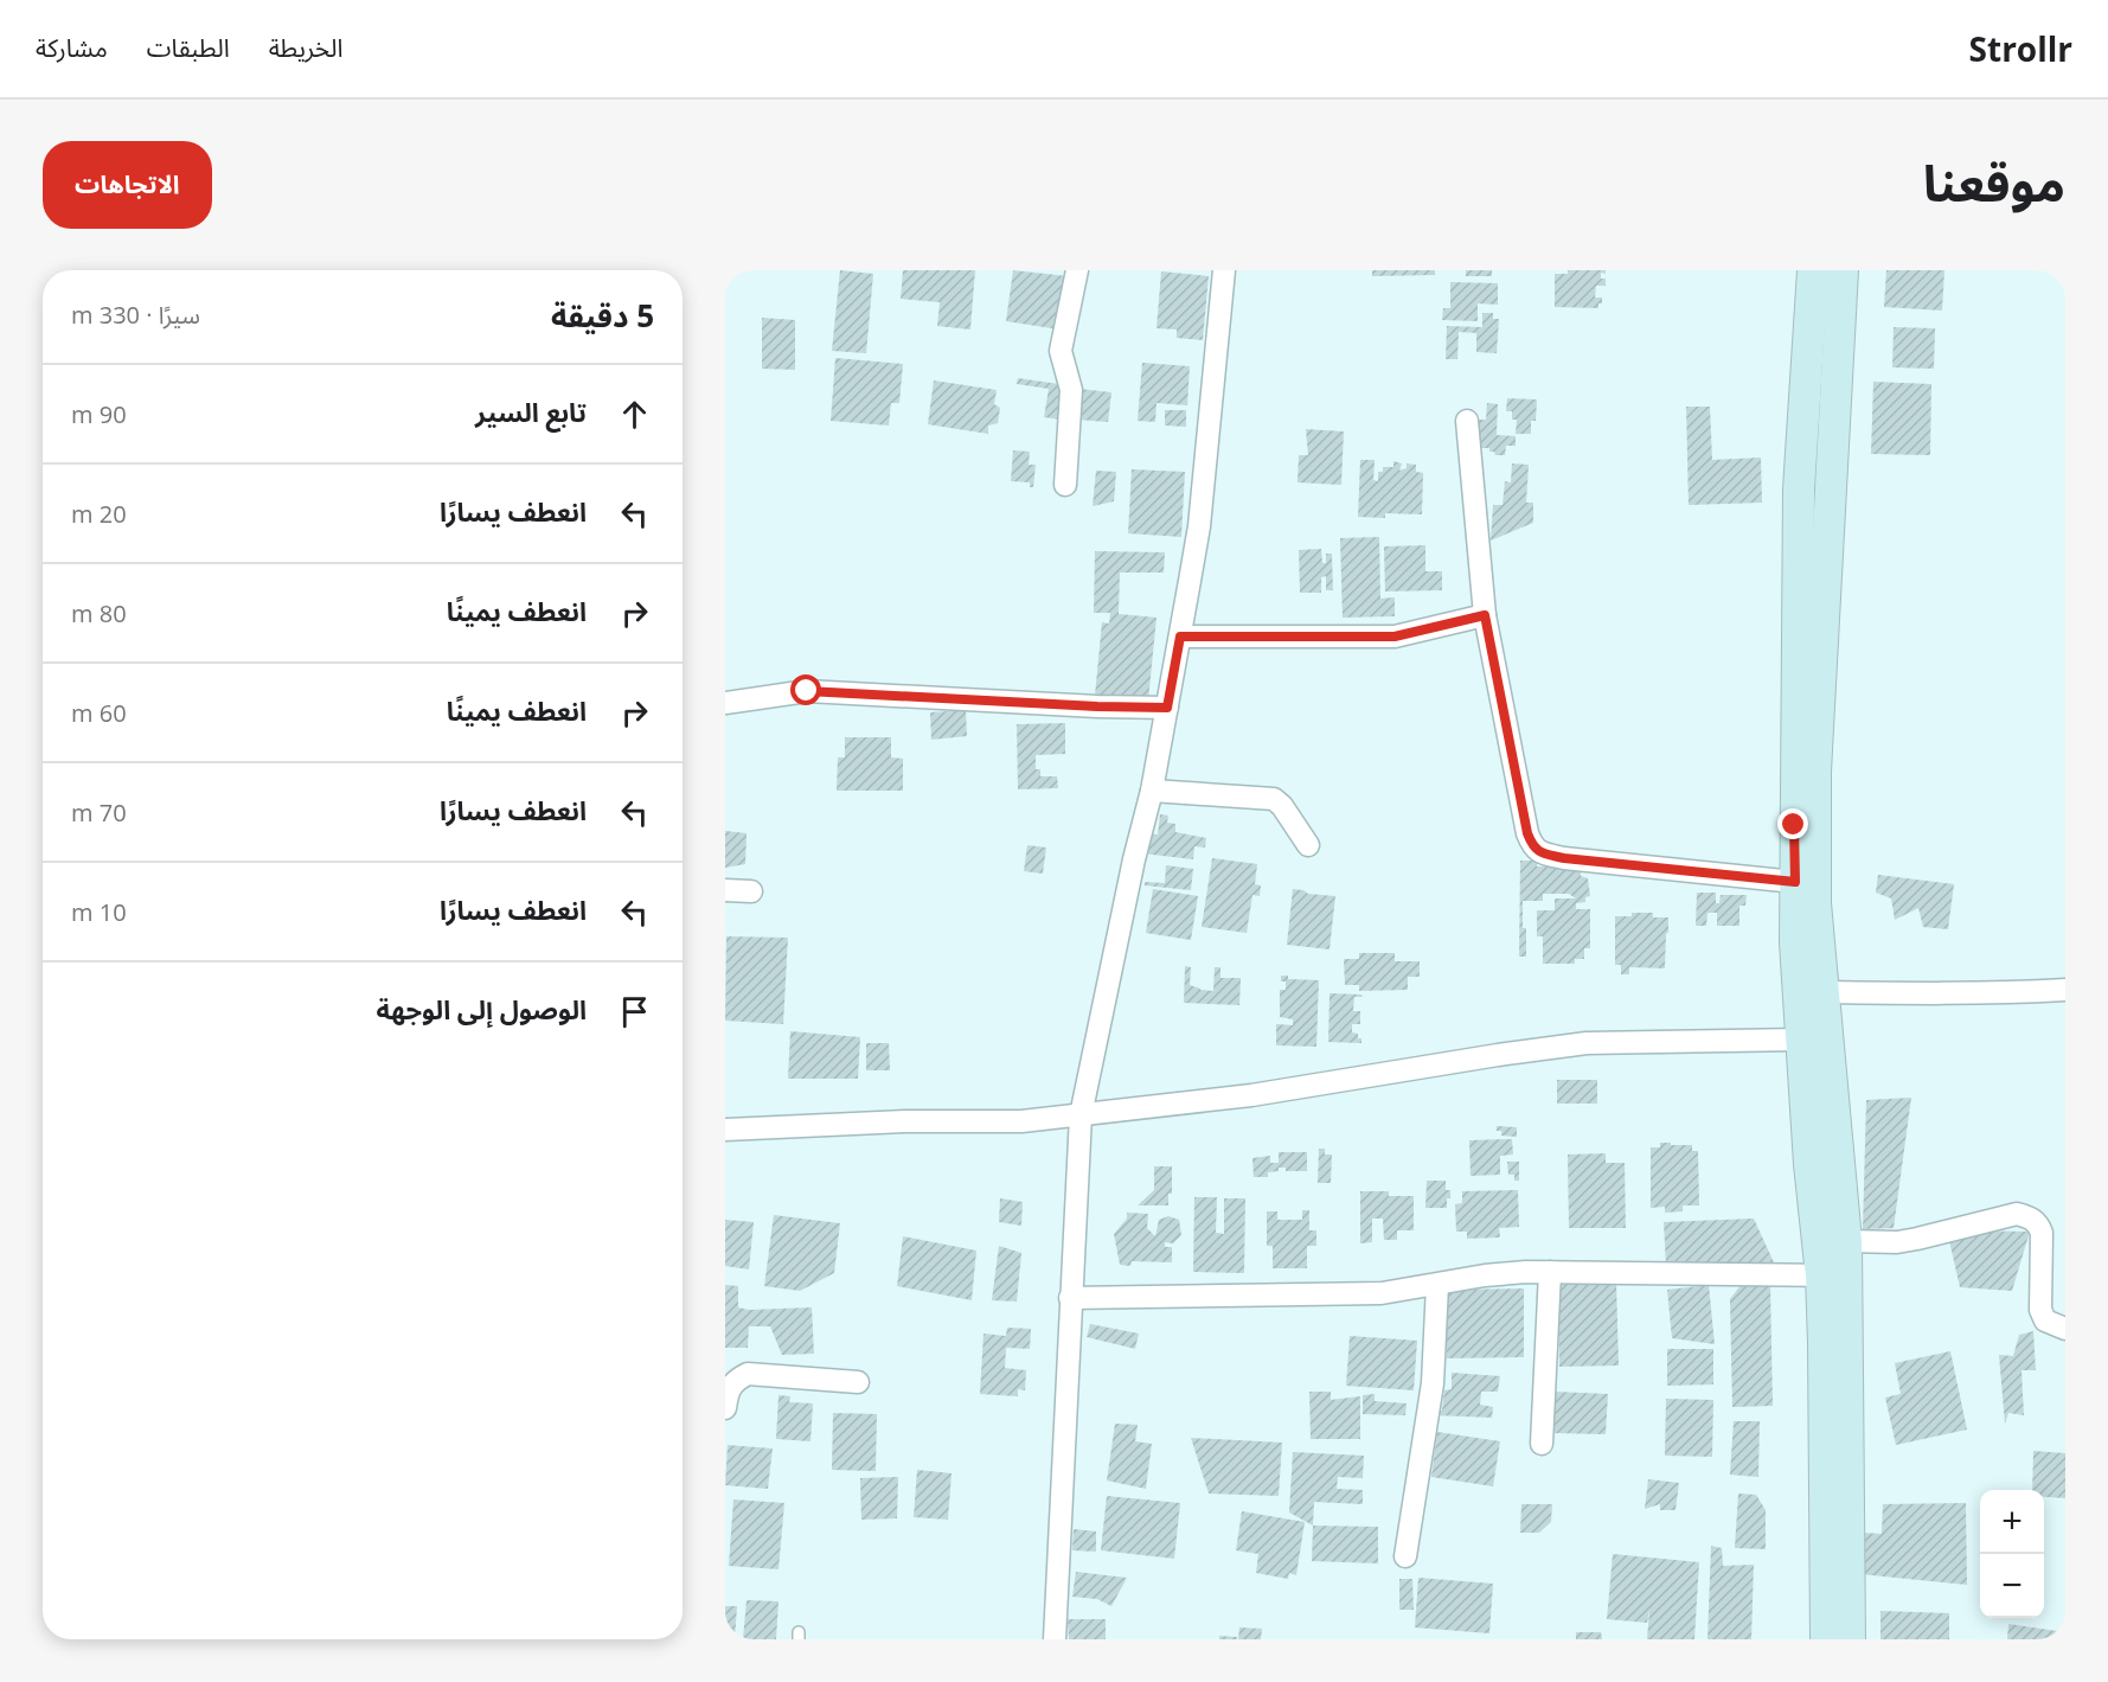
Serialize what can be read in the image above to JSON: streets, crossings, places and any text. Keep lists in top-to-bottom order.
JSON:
{
  "page": {
    "header": "Strollr",
    "nav": ["الخريطة", "الطبقات", "مشاركة"],
    "title": "موقعنا",
    "buttons": "الاتجاهات",
    "heading": ["5 دقيقة", "سيرًا · 330 m"],
    "list": [
      ["تابع السير", "90 m"],
      ["انعطف يسارًا", "20 m"],
      ["انعطف يمينًا", "80 m"],
      ["انعطف يمينًا", "60 m"],
      ["انعطف يسارًا", "70 m"],
      ["انعطف يسارًا", "10 m"],
      "الوصول إلى الوجهة"
    ],
    "map_buttons": ["+", "−"]
  }
}
